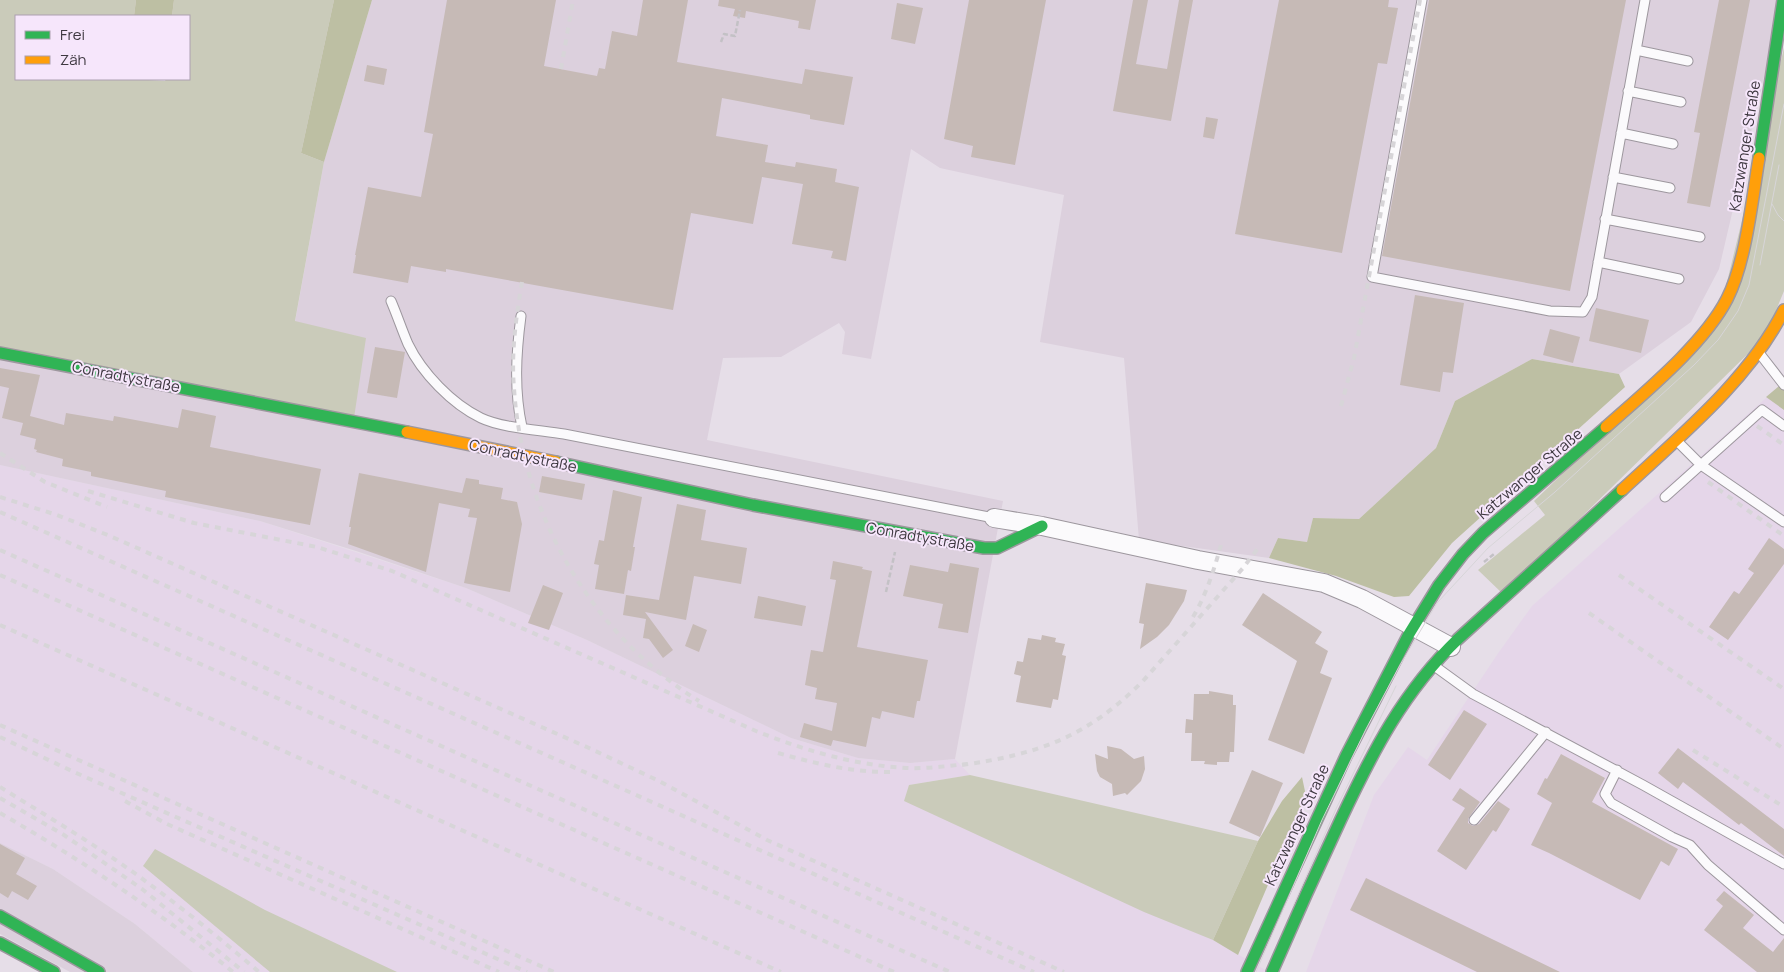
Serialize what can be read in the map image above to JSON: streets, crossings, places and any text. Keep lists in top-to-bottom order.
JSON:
{
  "streets": {
    "main road": ["Katzwanger Straße", "Conradtystraße"]
  },
  "legend": ["Frei", "Zäh"]
}
